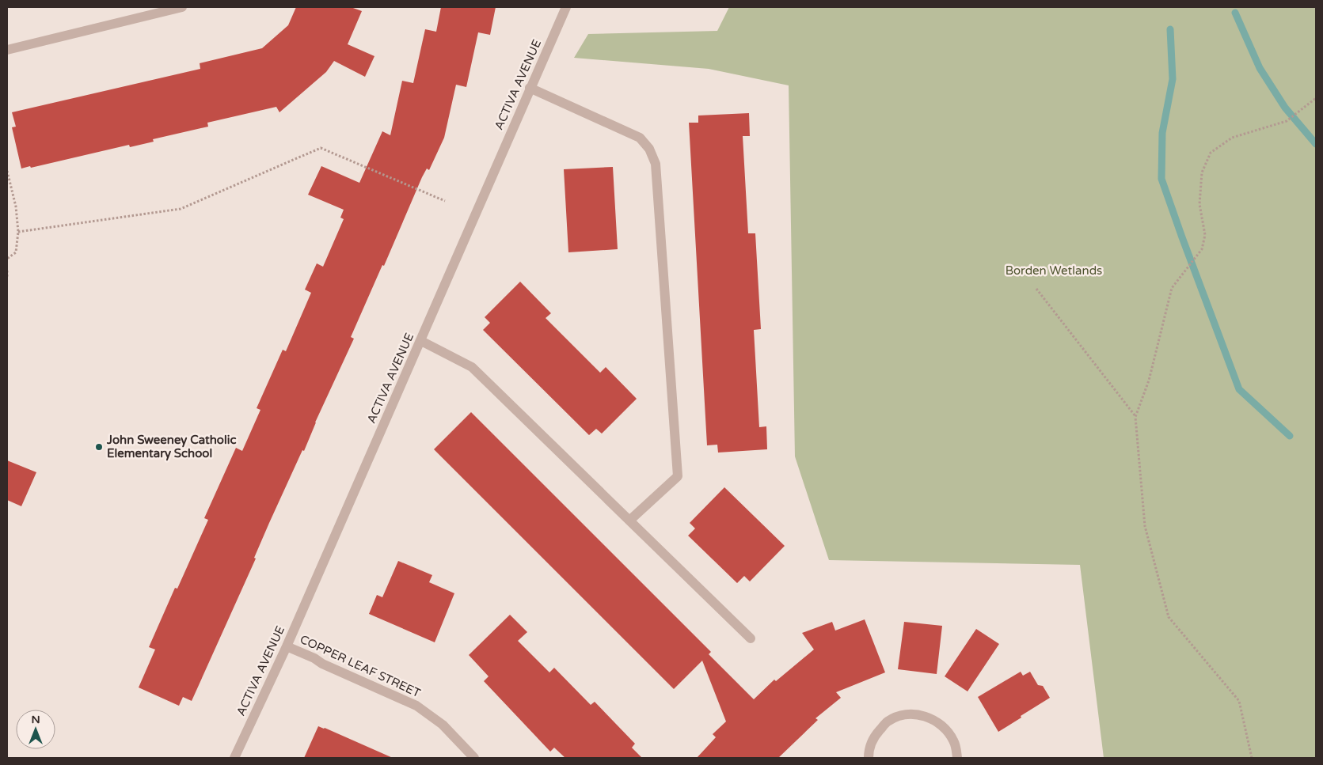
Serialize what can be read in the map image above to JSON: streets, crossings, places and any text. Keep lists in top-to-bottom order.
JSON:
{
  "streets": {
    "street": ["ACTIVA AVENUE", "COPPER LEAF STREET"]
  },
  "crossings": [
    ["ACTIVA AVENUE", "COPPER LEAF STREET"]
  ],
  "parks": ["Borden Wetlands"],
  "places": ["John Sweeney Catholic Elementary School"],
  "north": "top"
}
